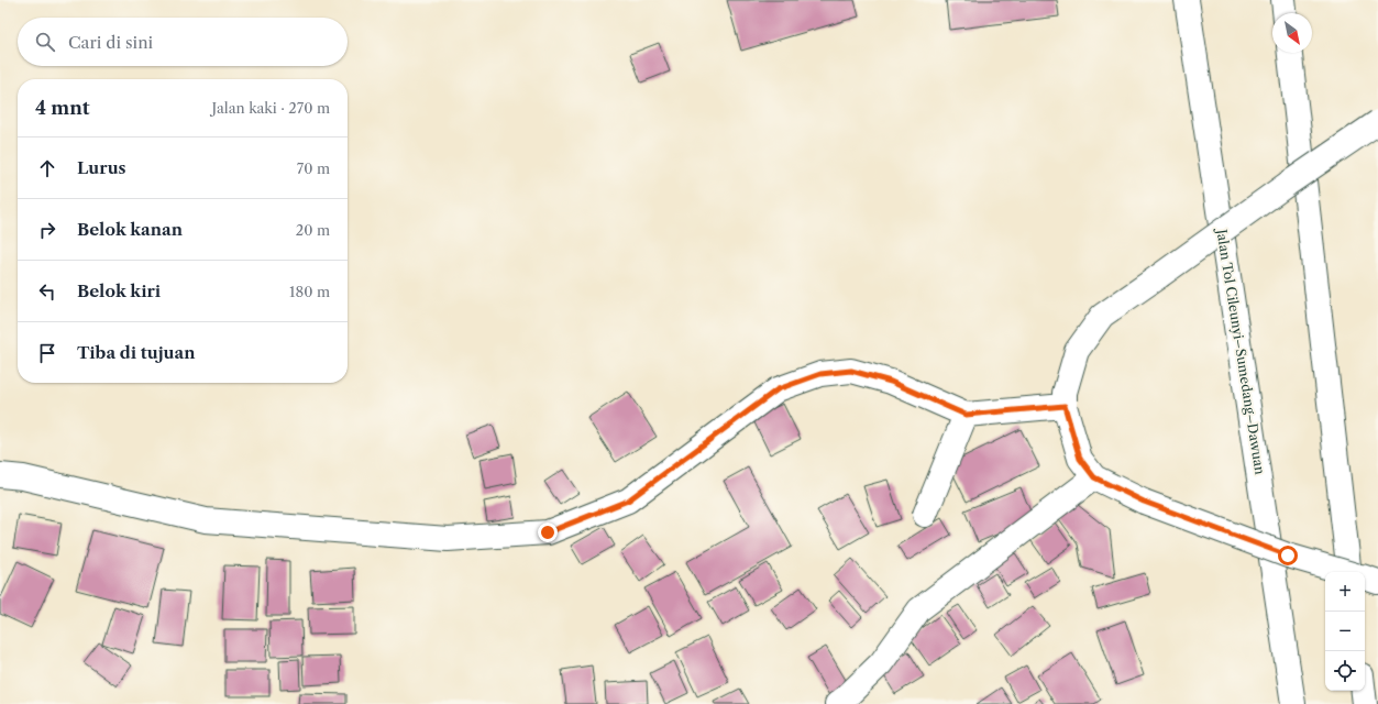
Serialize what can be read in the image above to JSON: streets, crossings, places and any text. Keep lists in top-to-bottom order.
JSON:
{
  "streets": {
    "main road": ["Jalan Tol Cileunyi–Sumedang–Dawuan"]
  },
  "north": "bottom right",
  "page": {
    "search": "Cari di sini",
    "heading": ["4 mnt", "Jalan kaki · 270 m"],
    "list": [
      ["Lurus", "70 m"],
      ["Belok kanan", "20 m"],
      ["Belok kiri", "180 m"],
      "Tiba di tujuan"
    ],
    "map_buttons": ["+", "−"]
  }
}
